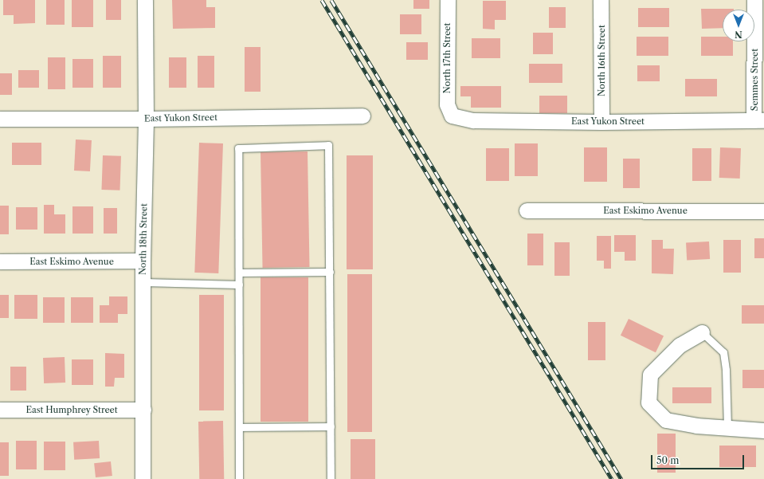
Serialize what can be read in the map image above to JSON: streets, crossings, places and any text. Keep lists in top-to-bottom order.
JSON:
{
  "streets": {
    "street": [
      "North 17th Street",
      "North 16th Street",
      "Semmes Street",
      "East Yukon Street",
      "East Eskimo Avenue",
      "North 18th Street",
      "East Humphrey Street"
    ]
  },
  "crossings": [
    ["North 17th Street", "East Yukon Street"],
    ["North 16th Street", "East Yukon Street"],
    ["Semmes Street", "East Yukon Street"],
    ["East Yukon Street", "North 18th Street"],
    ["East Eskimo Avenue", "North 18th Street"],
    ["North 18th Street", "East Humphrey Street"]
  ],
  "scale_bar": "50 m",
  "north": "bottom"
}
